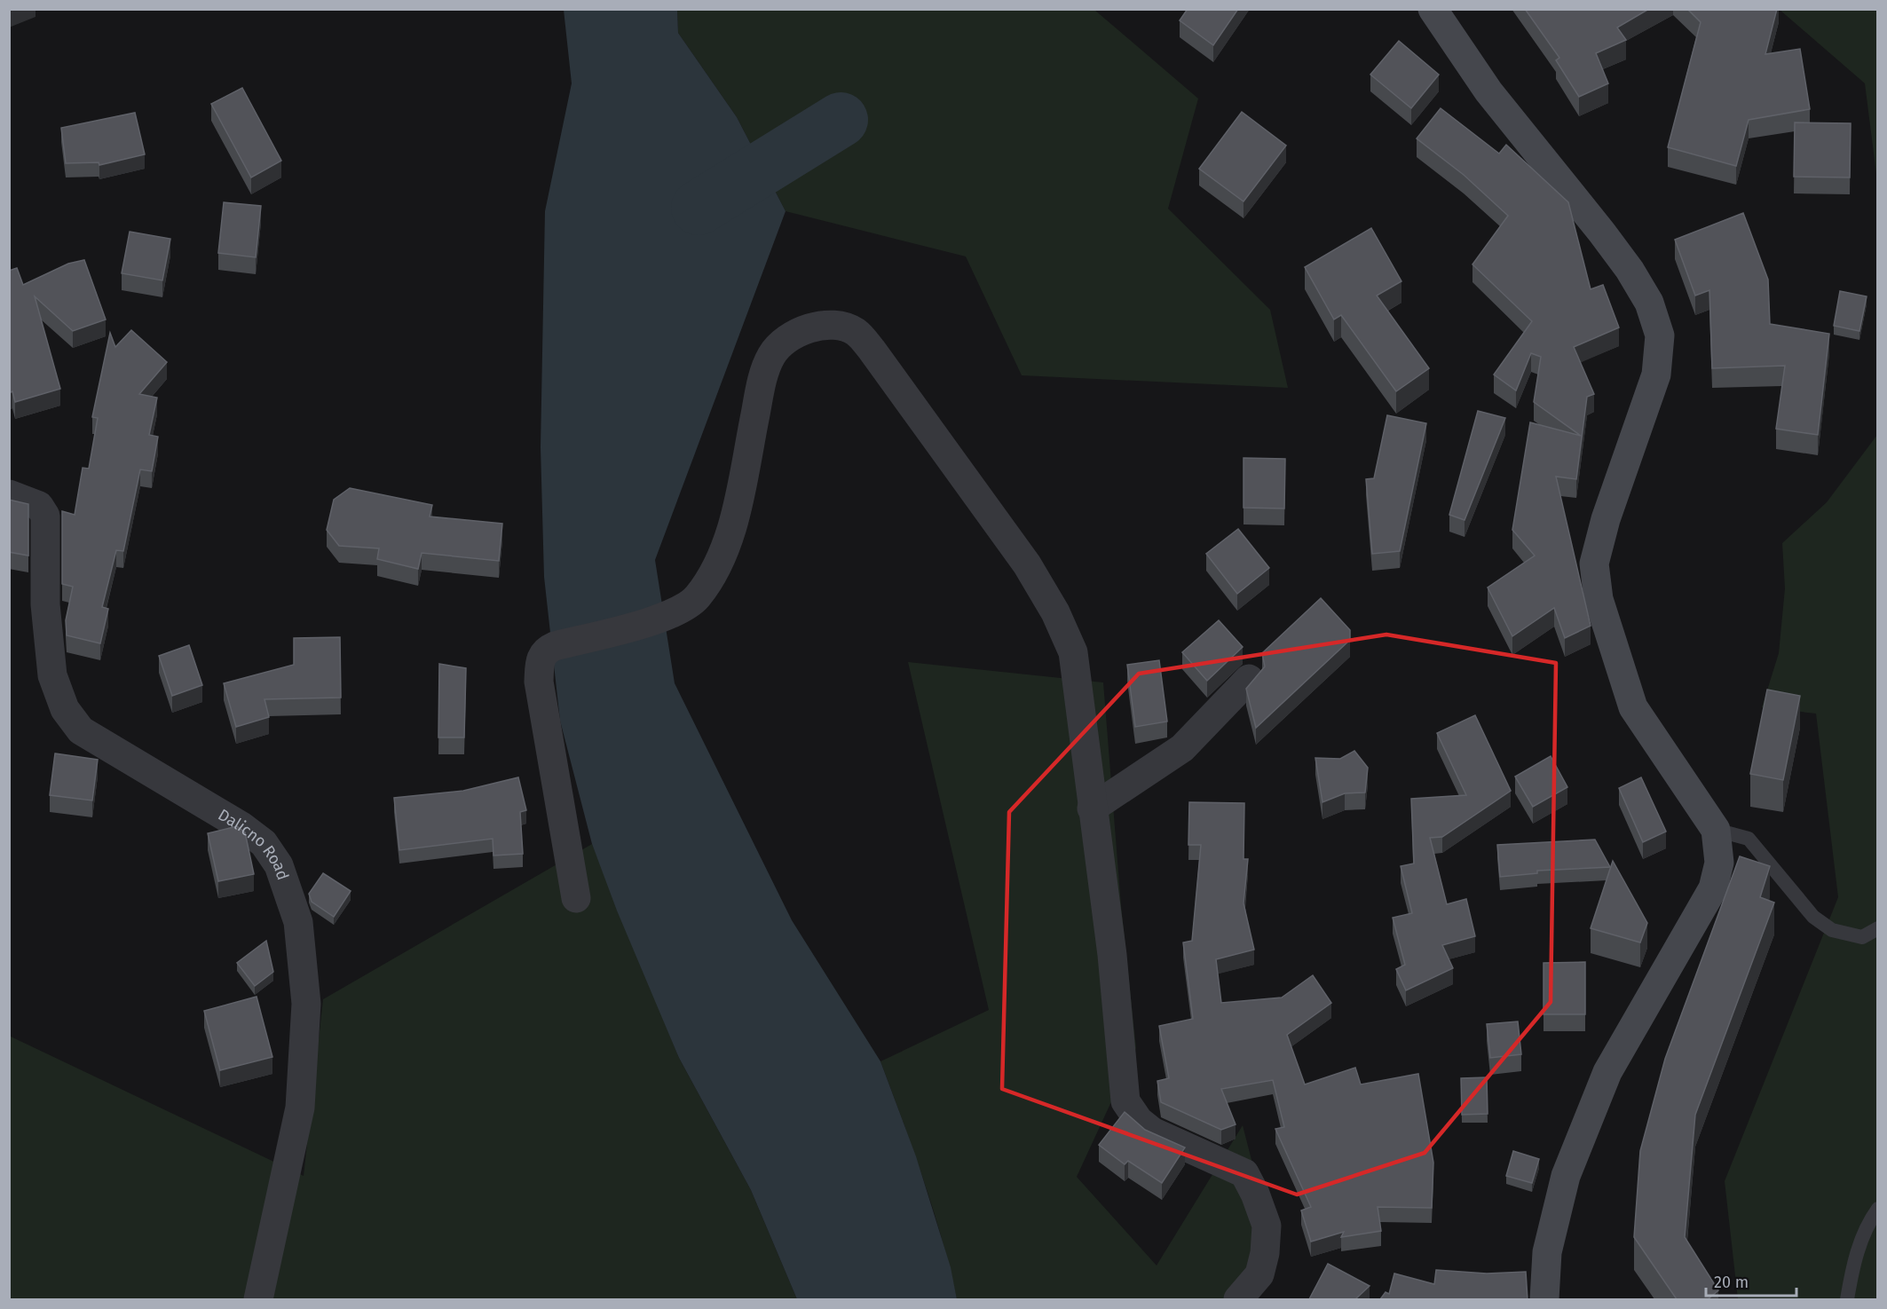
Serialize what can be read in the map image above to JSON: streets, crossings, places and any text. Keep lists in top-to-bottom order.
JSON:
{
  "streets": {
    "street": ["Dalicno Road"]
  },
  "scale_bar": "20 m"
}
